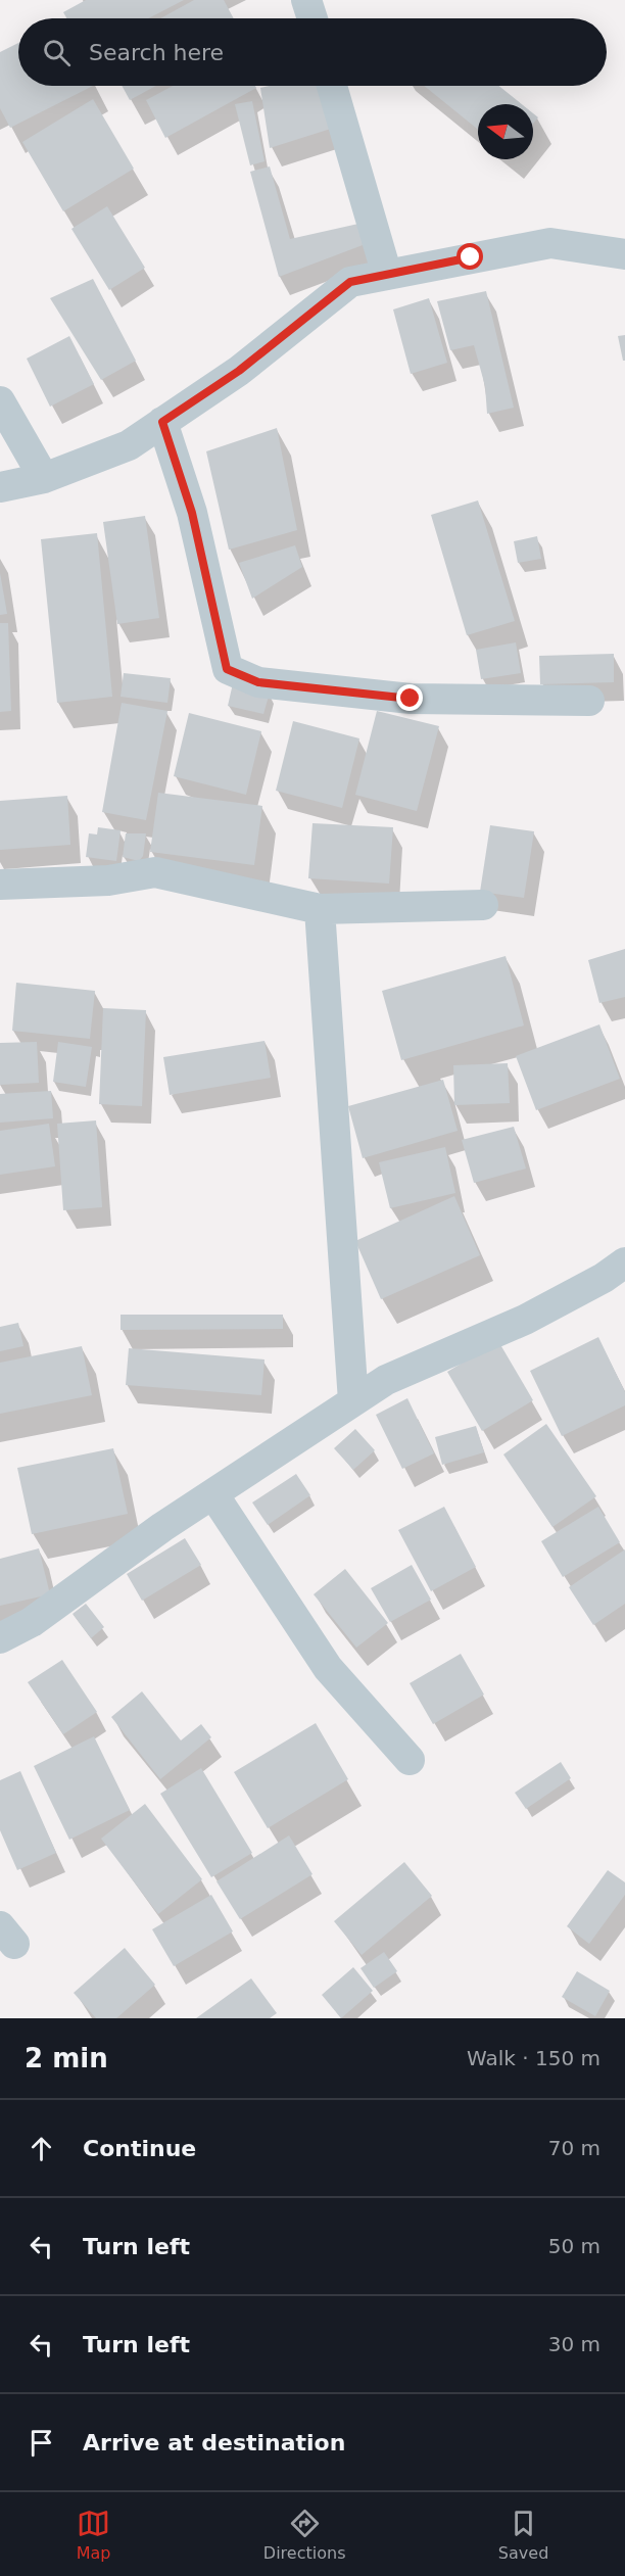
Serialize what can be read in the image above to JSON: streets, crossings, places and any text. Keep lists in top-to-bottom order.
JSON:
{
  "north": "left",
  "page": {
    "search": "Search here",
    "heading": ["2 min", "Walk · 150 m"],
    "list": [
      ["Continue", "70 m"],
      ["Turn left", "50 m"],
      ["Turn left", "30 m"],
      "Arrive at destination"
    ],
    "nav": ["Map", "Directions", "Saved"]
  }
}
